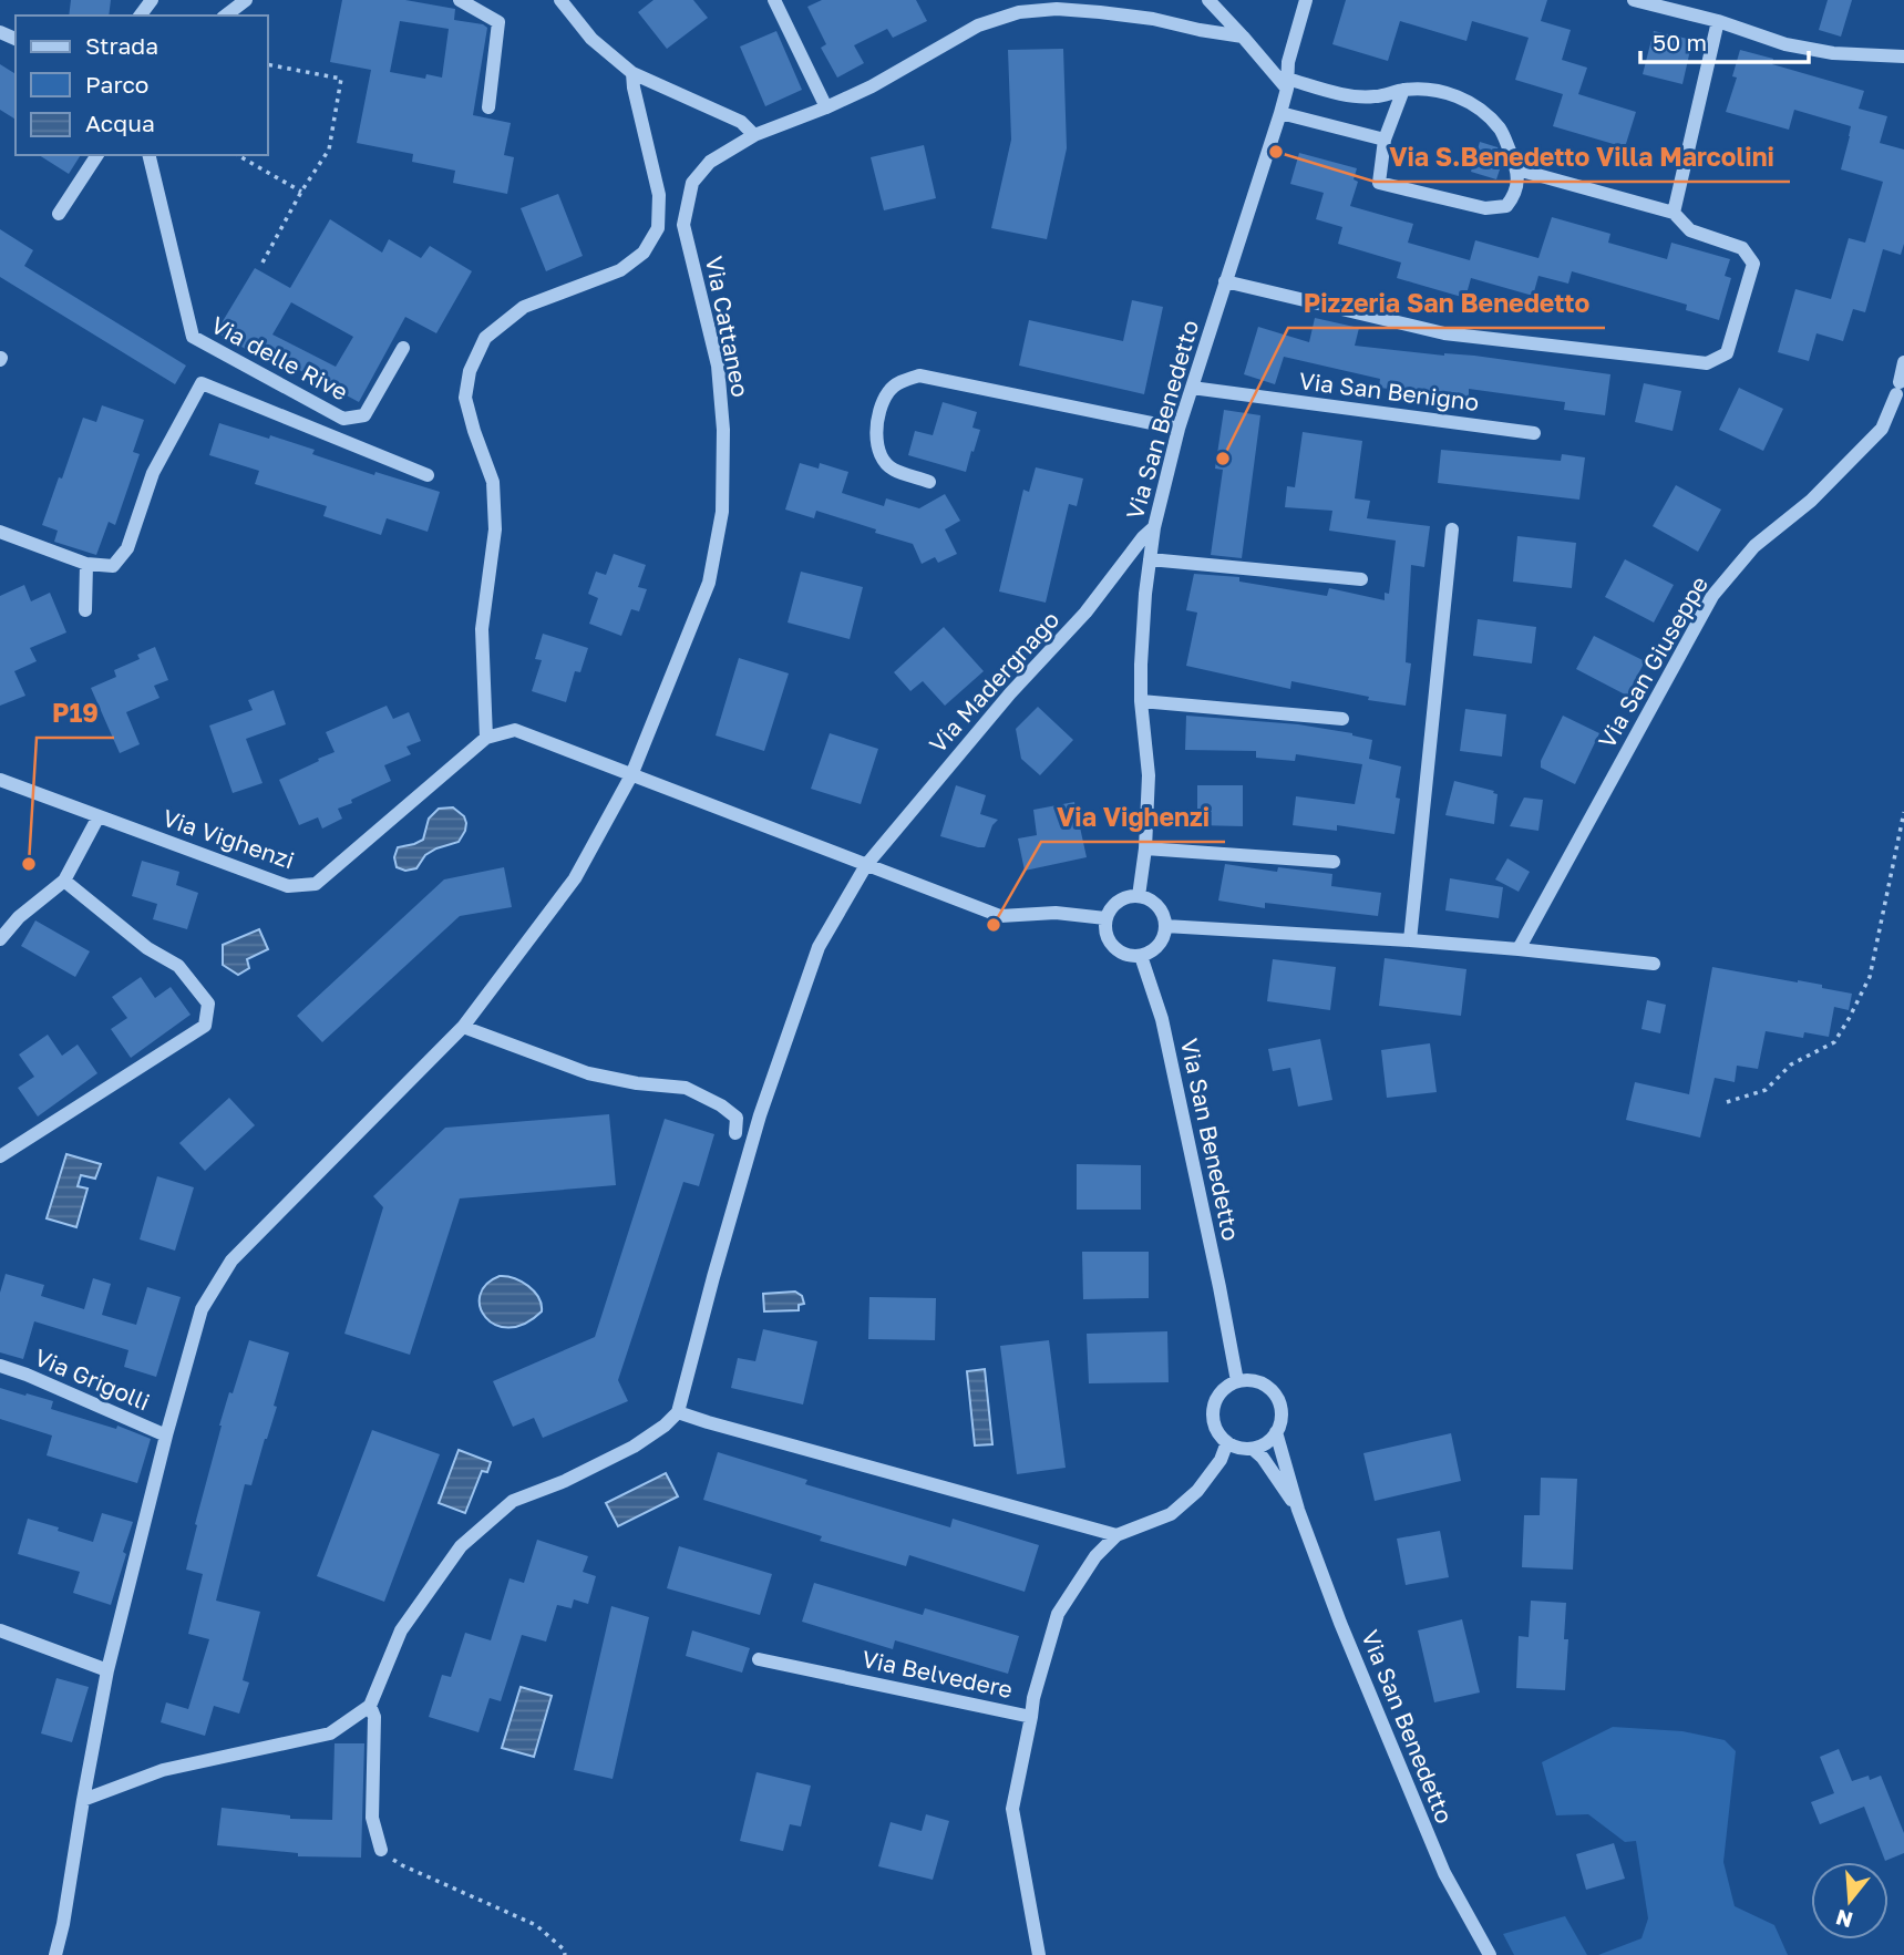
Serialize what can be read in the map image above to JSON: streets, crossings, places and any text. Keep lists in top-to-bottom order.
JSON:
{
  "streets": {
    "street": [
      "Via Cattaneo",
      "Via delle Rive",
      "Via San Benigno",
      "Via San Benedetto",
      "Via San Giuseppe",
      "Via Madergnago",
      "Via Vighenzi",
      "Via Grigolli",
      "Via Belvedere"
    ]
  },
  "crossings": [
    ["Via Cattaneo", "Via Grigolli"],
    ["Via San Benigno", "Via San Benedetto"],
    ["Via San Benedetto", "Via Madergnago"],
    ["Via San Benedetto", "Via Belvedere"]
  ],
  "places": [
    "Via S.Benedetto Villa Marcolini",
    "Pizzeria San Benedetto",
    "P19",
    "Via Vighenzi"
  ],
  "legend": ["Strada", "Parco", "Acqua"],
  "scale_bar": "50 m",
  "north": "bottom"
}
